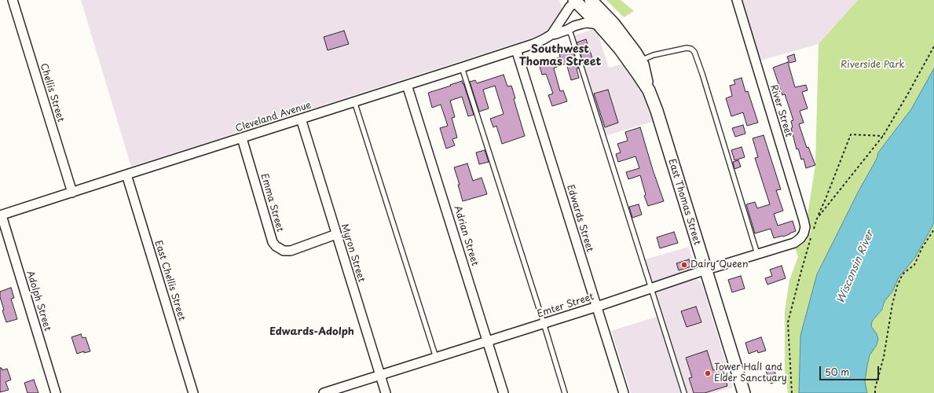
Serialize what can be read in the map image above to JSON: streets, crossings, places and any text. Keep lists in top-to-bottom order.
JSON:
{
  "streets": {
    "main road": ["East Thomas Street"],
    "street": [
      "Chellis Street",
      "River Street",
      "Cleveland Avenue",
      "Emma Street",
      "Edwards Street",
      "Adrian Street",
      "Myron Street",
      "East Chellis Street",
      "Adolph Street",
      "Emter Street"
    ]
  },
  "crossings": [
    ["Chellis Street", "Cleveland Avenue"],
    ["River Street", "Emter Street"],
    ["Cleveland Avenue", "East Thomas Street"],
    ["Cleveland Avenue", "Emma Street"],
    ["Cleveland Avenue", "Edwards Street"],
    ["Cleveland Avenue", "Adrian Street"],
    ["Cleveland Avenue", "Myron Street"],
    ["Cleveland Avenue", "East Chellis Street"],
    ["Cleveland Avenue", "Adolph Street"],
    ["East Thomas Street", "Emter Street"],
    ["Emma Street", "Myron Street"],
    ["Edwards Street", "Emter Street"],
    ["Adrian Street", "Emter Street"],
    ["Myron Street", "Emter Street"]
  ],
  "districts": ["Southwest Thomas Street", "Edwards-Adolph"],
  "water": ["Wisconsin River"],
  "parks": ["Riverside Park"],
  "places": ["Dairy Queen", "Tower Hall and Elder Sanctuary"],
  "scale_bar": "50 m"
}
